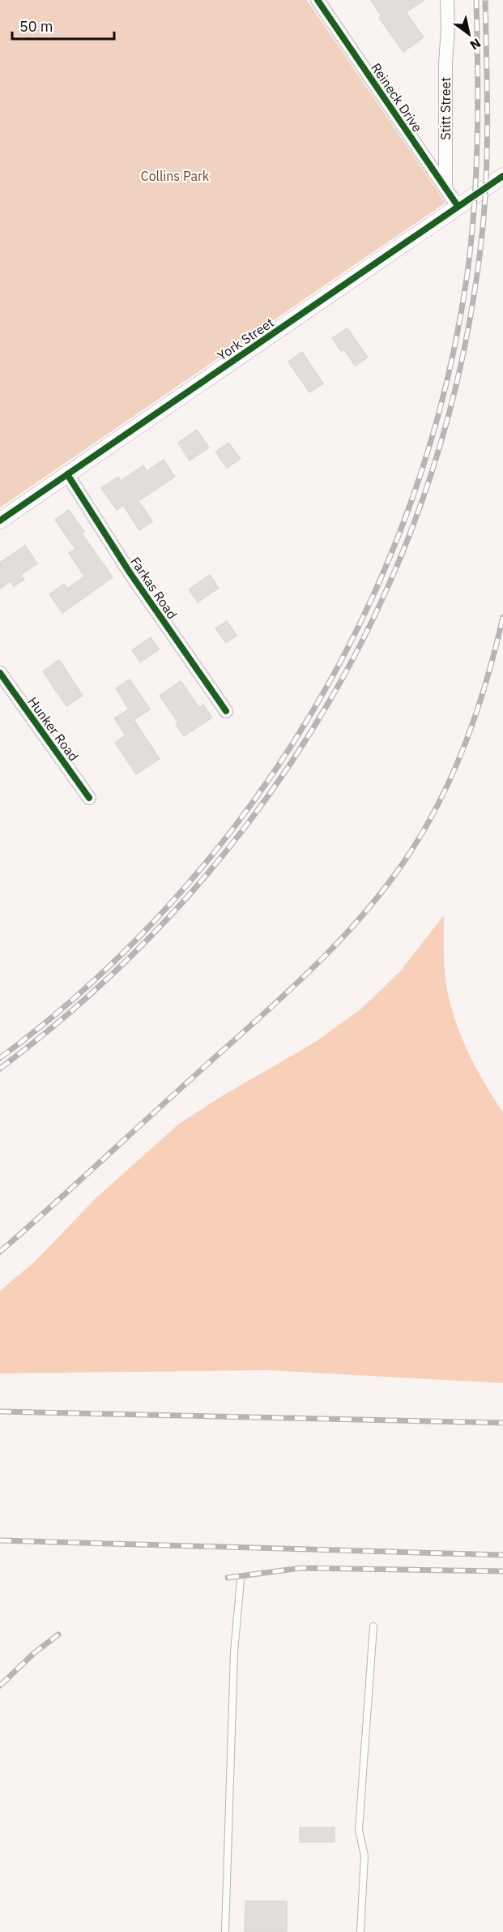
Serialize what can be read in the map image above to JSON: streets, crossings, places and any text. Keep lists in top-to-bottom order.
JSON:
{
  "streets": {
    "street": [
      "Reineck Drive",
      "Stitt Street",
      "York Street",
      "Farkas Road",
      "Hunker Road"
    ]
  },
  "crossings": [
    ["Reineck Drive", "Stitt Street"],
    ["Reineck Drive", "York Street"],
    ["York Street", "Farkas Road"]
  ],
  "parks": ["Collins Park"],
  "scale_bar": "50 m",
  "north": "bottom right"
}
